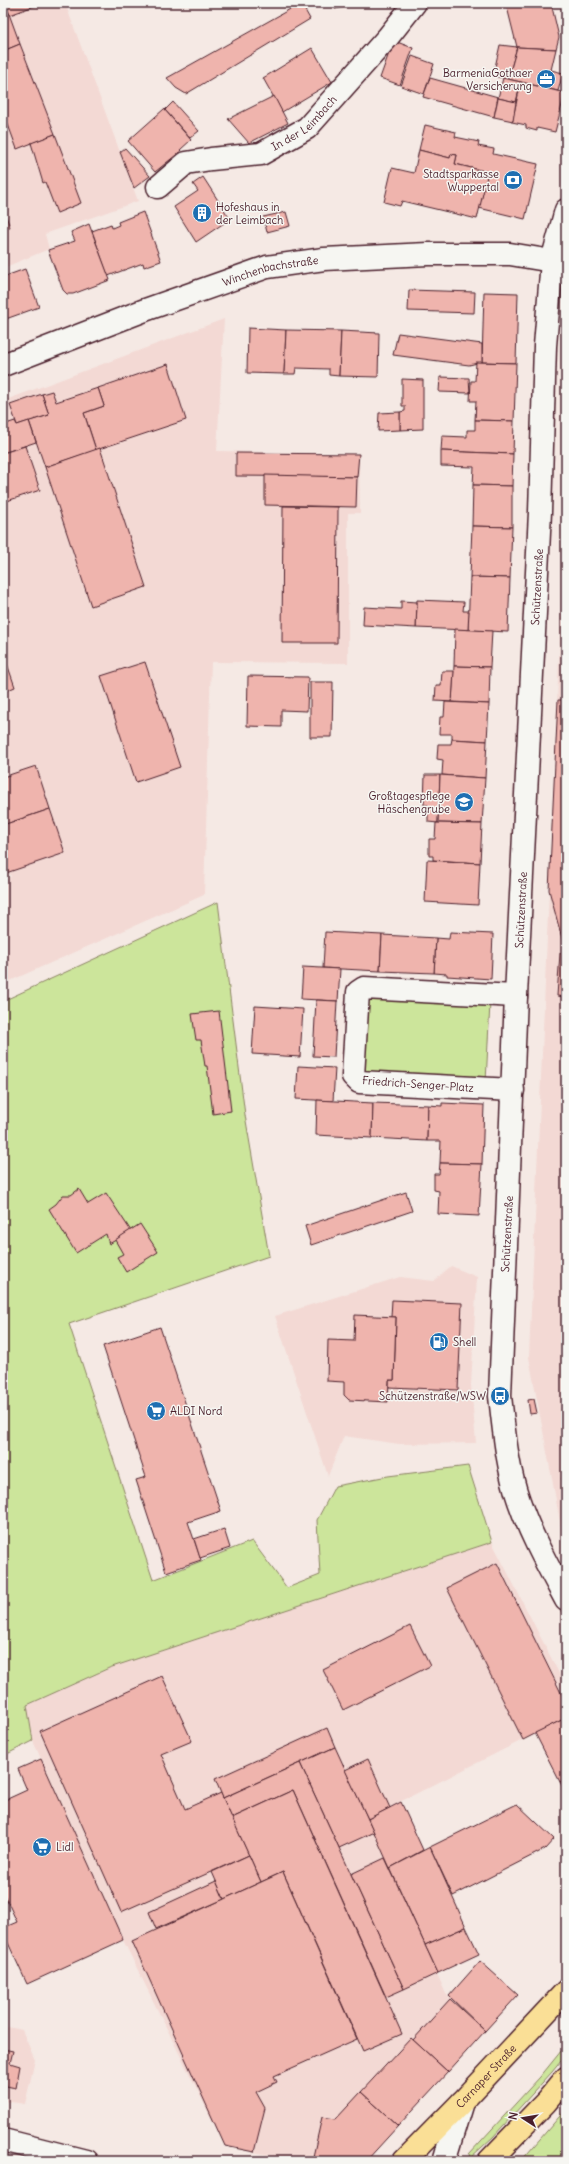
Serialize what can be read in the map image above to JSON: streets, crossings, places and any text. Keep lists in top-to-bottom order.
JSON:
{
  "streets": {
    "main road": ["Carnaper Straße"],
    "street": [
      "In der Leimbach",
      "Winchenbachstraße",
      "Schützenstraße",
      "Friedrich-Senger-Platz"
    ]
  },
  "crossings": [
    ["Winchenbachstraße", "Schützenstraße"],
    ["Schützenstraße", "Friedrich-Senger-Platz"]
  ],
  "places": {
    "office": ["BarmeniaGothaer Versicherung"],
    "bank": ["Stadtsparkasse Wuppertal"],
    "building": ["Hofeshaus in der Leimbach"],
    "school or university": ["Großtagespflege Häschengrube"],
    "fuel station": ["Shell"],
    "bus stop": ["Schützenstraße/WSW"],
    "supermarket": ["ALDI Nord", "Lidl"]
  },
  "north": "left"
}
